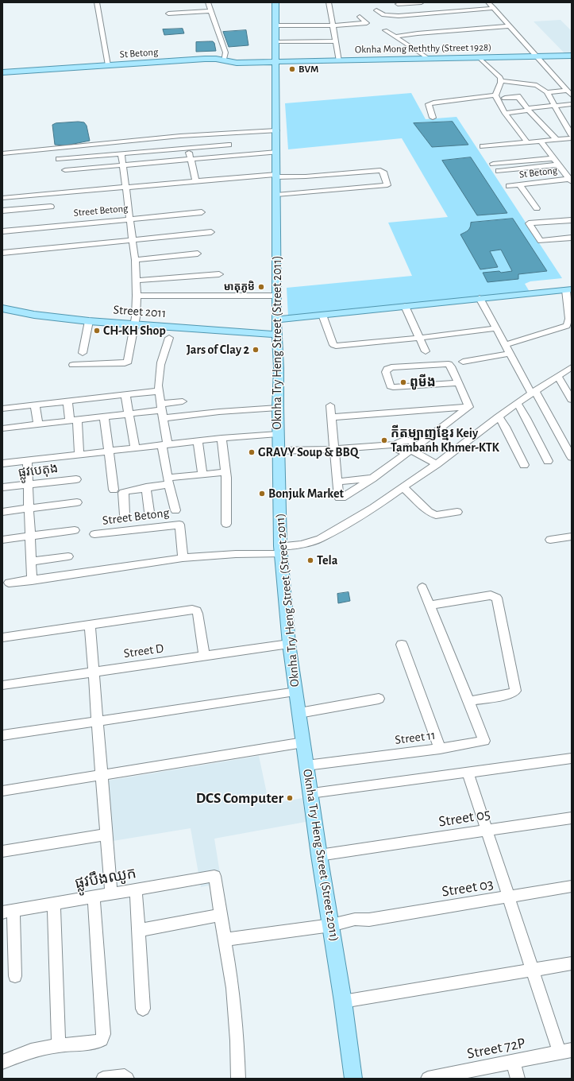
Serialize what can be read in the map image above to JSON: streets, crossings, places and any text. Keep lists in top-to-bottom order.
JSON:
{
  "streets": {
    "main road": [
      "Oknha Mong Reththy (Street 1928)",
      "St Betong",
      "Street 2011",
      "Oknha Try Heng Street (Street 2011)"
    ],
    "street": [
      "Street Betong",
      "ផ្លូវបេតុង",
      "Street D",
      "Street 11",
      "Street 05",
      "ផ្លូវបឹងឈូក",
      "Street 03",
      "Street 72P"
    ]
  },
  "crossings": [
    ["Oknha Mong Reththy (Street 1928)", "St Betong"],
    ["Oknha Mong Reththy (Street 1928)", "Oknha Try Heng Street (Street 2011)"],
    ["St Betong", "Oknha Try Heng Street (Street 2011)"],
    ["Street 2011", "Oknha Try Heng Street (Street 2011)"],
    ["Oknha Try Heng Street (Street 2011)", "Street D"],
    ["Oknha Try Heng Street (Street 2011)", "Street 11"],
    ["Oknha Try Heng Street (Street 2011)", "Street 05"],
    ["Oknha Try Heng Street (Street 2011)", "Street 03"]
  ],
  "places": [
    "BVM",
    "មាតុភូមិ",
    "CH-KH Shop",
    "Jars of Clay 2",
    "ពូមីង",
    "កីតម្បាញខ្មែរ Keiy Tambanh Khmer-KTK",
    "GRAVY Soup & BBQ",
    "Bonjuk Market",
    "Tela",
    "DCS Computer"
  ]
}
